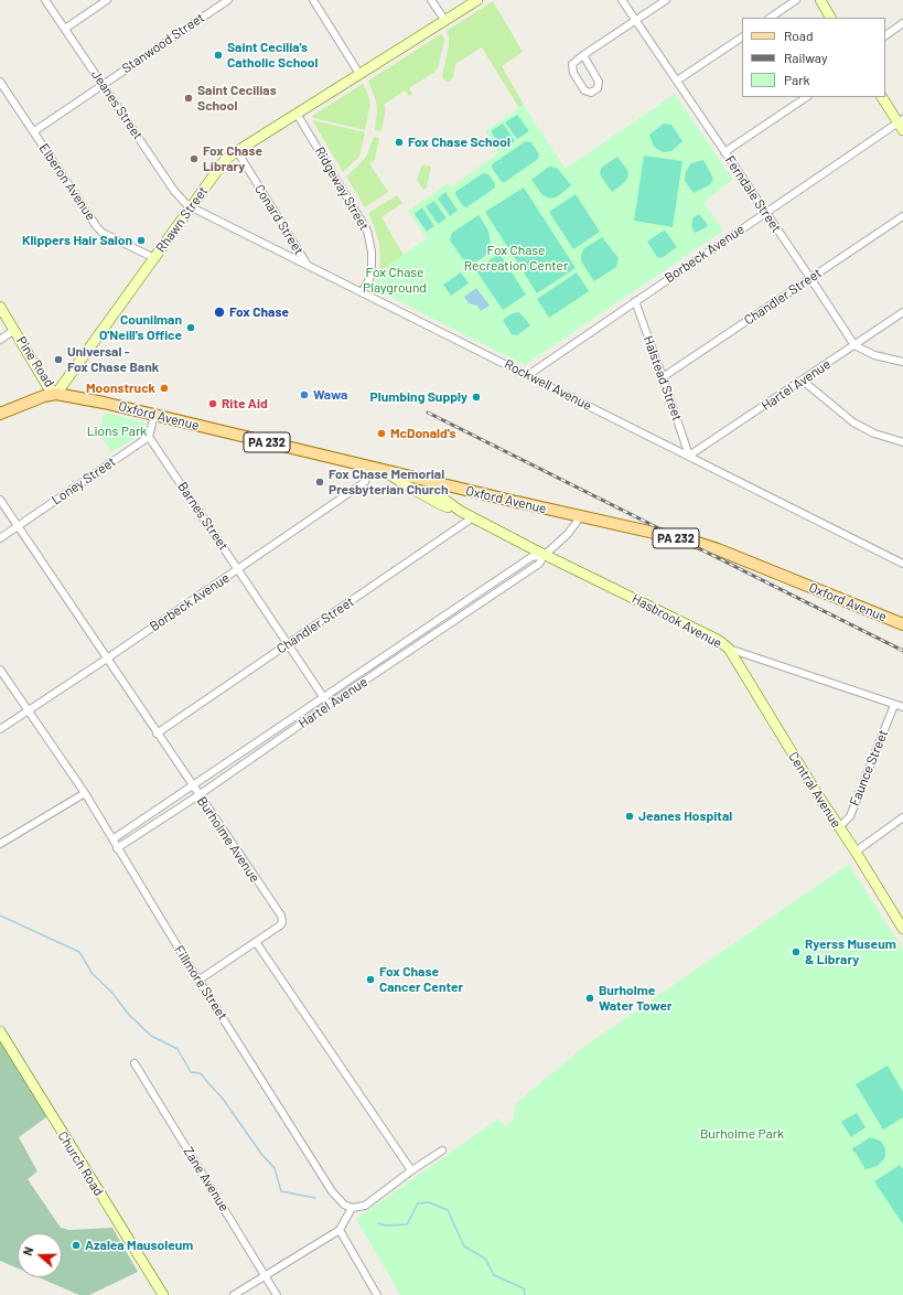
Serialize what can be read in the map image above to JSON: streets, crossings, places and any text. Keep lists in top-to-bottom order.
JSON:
{
  "streets": {
    "main road": [
      "Rhawn Street",
      "Pine Road",
      "Oxford Avenue",
      "PA 232",
      "Hasbrook Avenue",
      "Central Avenue",
      "Church Road"
    ],
    "street": [
      "Stanwood Street",
      "Jeanes Street",
      "Elberon Avenue",
      "Ridgeway Street",
      "Ferndale Street",
      "Conard Street",
      "Borbeck Avenue",
      "Chandler Street",
      "Halstead Street",
      "Rockwell Avenue",
      "Hartel Avenue",
      "Loney Street",
      "Barnes Street",
      "Faunce Street",
      "Burholme Avenue",
      "Fillmore Street",
      "Zane Avenue"
    ]
  },
  "crossings": [
    ["Stanwood Street", "Jeanes Street"],
    ["Stanwood Street", "Elberon Avenue"],
    ["Jeanes Street", "Rhawn Street"],
    ["Jeanes Street", "Rockwell Avenue"],
    ["Elberon Avenue", "Rhawn Street"],
    ["Ridgeway Street", "Rhawn Street"],
    ["Ridgeway Street", "Rockwell Avenue"],
    ["Ferndale Street", "Borbeck Avenue"],
    ["Ferndale Street", "Chandler Street"],
    ["Ferndale Street", "Hartel Avenue"],
    ["Rhawn Street", "Conard Street"],
    ["Rhawn Street", "Pine Road"],
    ["Rhawn Street", "Rockwell Avenue"],
    ["Rhawn Street", "Oxford Avenue"],
    ["Conard Street", "Rockwell Avenue"],
    ["Borbeck Avenue", "Halstead Street"],
    ["Borbeck Avenue", "Rockwell Avenue"],
    ["Borbeck Avenue", "Oxford Avenue"],
    ["Borbeck Avenue", "Barnes Street"],
    ["Borbeck Avenue", "Hasbrook Avenue"],
    ["Borbeck Avenue", "Burholme Avenue"],
    ["Borbeck Avenue", "Fillmore Street"],
    ["Chandler Street", "Halstead Street"],
    ["Chandler Street", "Barnes Street"],
    ["Chandler Street", "Hasbrook Avenue"],
    ["Chandler Street", "Burholme Avenue"],
    ["Pine Road", "Oxford Avenue"],
    ["Halstead Street", "Rockwell Avenue"],
    ["Halstead Street", "Hartel Avenue"],
    ["Rockwell Avenue", "Hartel Avenue"],
    ["Hartel Avenue", "Oxford Avenue"],
    ["Hartel Avenue", "Barnes Street"],
    ["Hartel Avenue", "Hasbrook Avenue"],
    ["Hartel Avenue", "Burholme Avenue"],
    ["Hartel Avenue", "Fillmore Street"],
    ["Oxford Avenue", "Hasbrook Avenue"],
    ["Loney Street", "Barnes Street"],
    ["Loney Street", "Burholme Avenue"],
    ["Hasbrook Avenue", "Faunce Street"],
    ["Hasbrook Avenue", "Central Avenue"],
    ["Faunce Street", "Central Avenue"],
    ["Burholme Avenue", "Fillmore Street"]
  ],
  "parks": [
    "Fox Chase Recreation Center",
    "Fox Chase Playground",
    "Lions Park",
    "Burholme Park"
  ],
  "places": [
    "Saint Cecilia's Catholic School",
    "Saint Cecilias School",
    "Fox Chase School",
    "Fox Chase Library",
    "Klippers Hair Salon",
    "Fox Chase",
    "Counilman O'Neill's Office",
    "Universal - Fox Chase Bank",
    "Moonstruck",
    "Wawa",
    "Plumbing Supply",
    "Rite Aid",
    "McDonald's",
    "Fox Chase Memorial Presbyterian Church",
    "Jeanes Hospital",
    "Ryerss Museum & Library",
    "Fox Chase Cancer Center",
    "Burholme Water Tower",
    "Azalea Mausoleum"
  ],
  "legend": ["Road", "Railway", "Park"],
  "north": "left"
}
